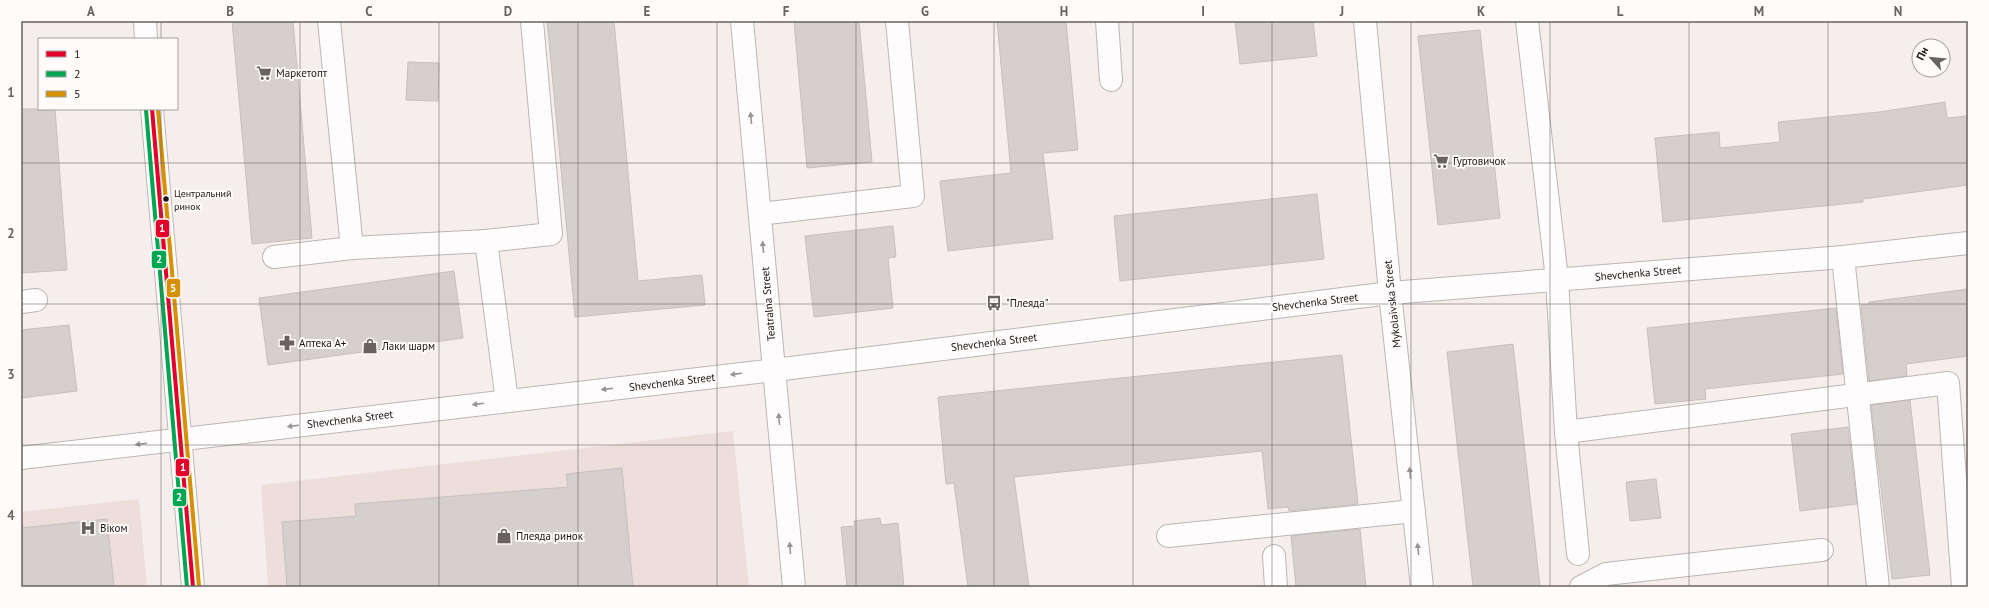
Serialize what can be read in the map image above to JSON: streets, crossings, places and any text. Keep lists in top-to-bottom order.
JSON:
{
  "streets": {
    "main road": ["Shevchenka Street", "Teatralna Street", "Mykolaivska Street"]
  },
  "crossings": [
    ["Shevchenka Street", "Teatralna Street"],
    ["Shevchenka Street", "Mykolaivska Street"]
  ],
  "one_way": ["Shevchenka Street", "Teatralna Street"],
  "places": {
    "supermarket": ["Маркетопт", "Гуртовичок"],
    "other": ["Центральний ринок"],
    "bus stop": ["\"Плеяда\""],
    "pharmacy": ["Аптека А+"],
    "shop": ["Лаки шарм", "Плеяда ринок"],
    "hospital": ["Віком"]
  },
  "lines": ["transit line 1", "transit line 2", "transit line 5"],
  "legend": ["1", "2", "5"],
  "north": "top left",
  "grid": {
    "columns": [
      "A",
      "B",
      "C",
      "D",
      "E",
      "F",
      "G",
      "H",
      "I",
      "J",
      "K",
      "L",
      "M",
      "N"
    ],
    "rows": [
      "1",
      "2",
      "3",
      "4"
    ]
  }
}
